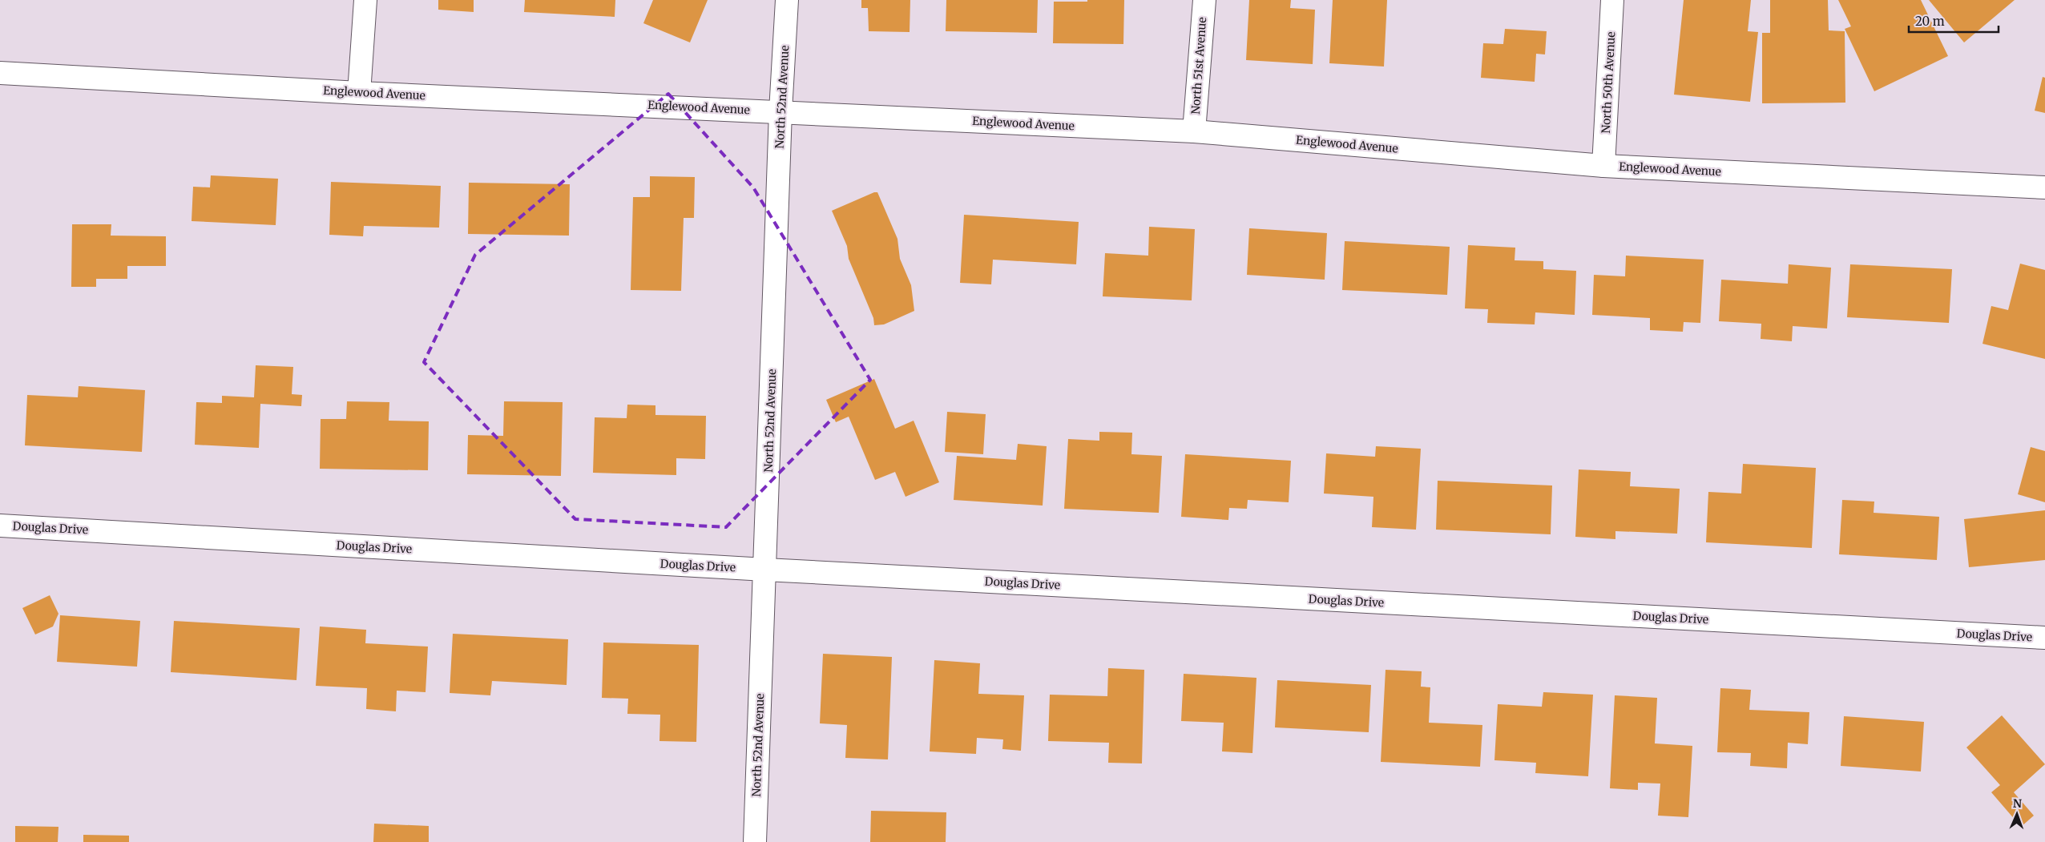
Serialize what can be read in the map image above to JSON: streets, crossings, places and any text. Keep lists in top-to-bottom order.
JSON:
{
  "streets": {
    "street": [
      "North 51st Avenue",
      "North 50th Avenue",
      "Englewood Avenue",
      "North 52nd Avenue",
      "Douglas Drive"
    ]
  },
  "crossings": [
    ["North 51st Avenue", "Englewood Avenue"],
    ["North 50th Avenue", "Englewood Avenue"],
    ["Englewood Avenue", "North 52nd Avenue"],
    ["North 52nd Avenue", "Douglas Drive"]
  ],
  "scale_bar": "20 m",
  "north": "top"
}
